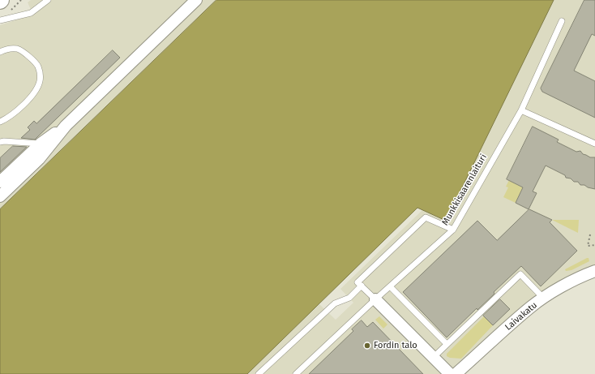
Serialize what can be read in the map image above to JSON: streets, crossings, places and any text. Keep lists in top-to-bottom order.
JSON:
{
  "streets": {
    "street": ["Laivakatu"],
    "lane": ["Munkkisaarenlaituri"]
  },
  "places": ["Fordin talo"]
}
